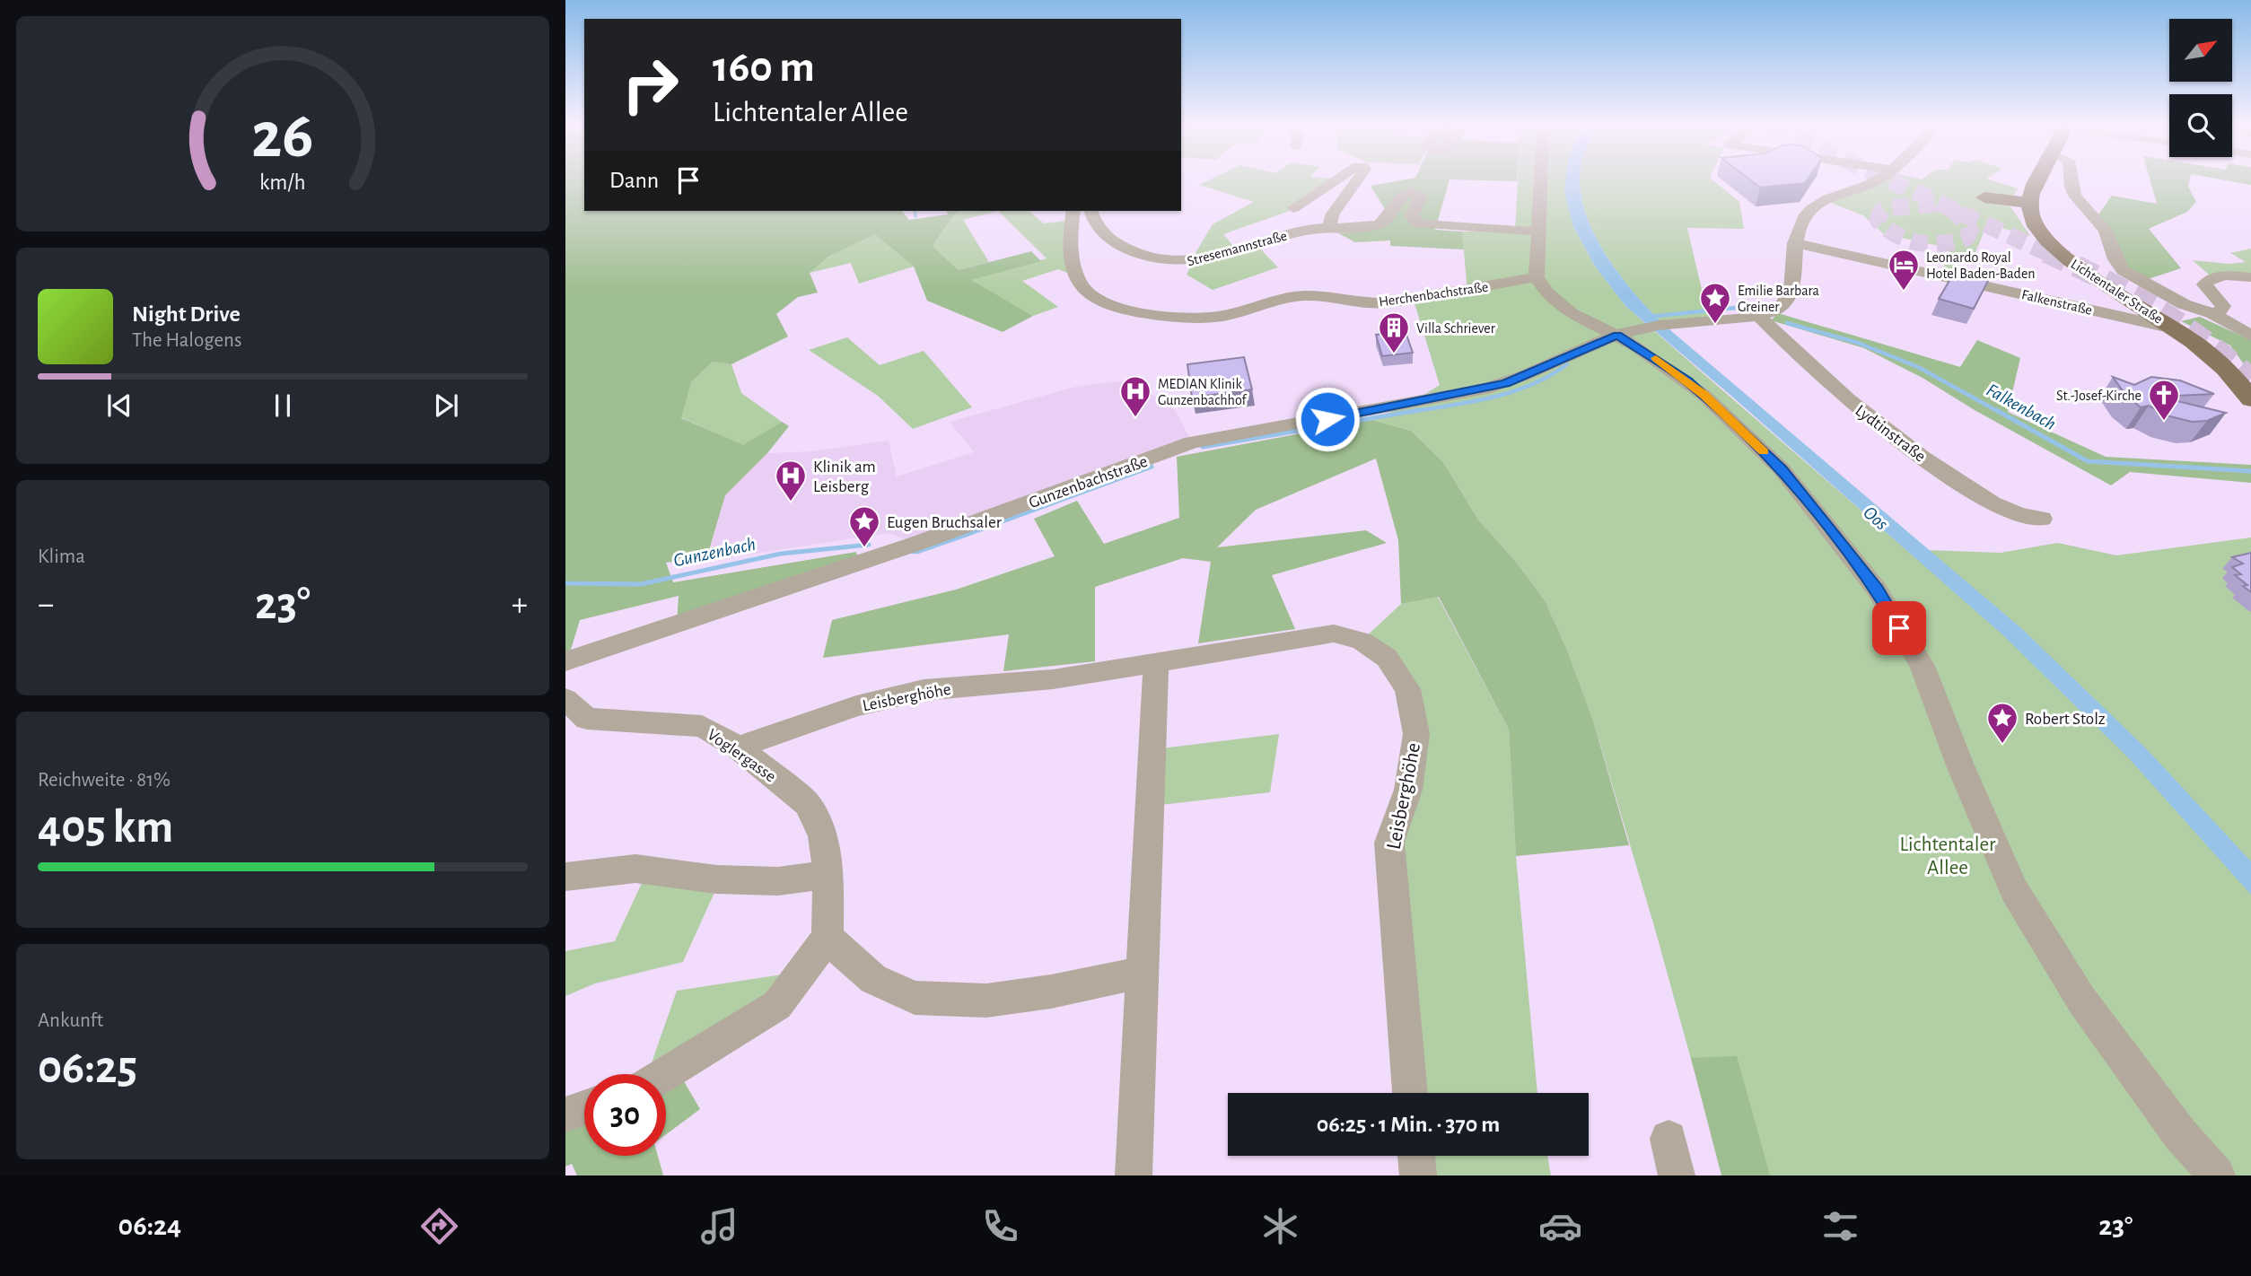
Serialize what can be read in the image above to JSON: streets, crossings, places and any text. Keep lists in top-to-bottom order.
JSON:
{
  "streets": {
    "main road": ["Lichtentaler Straße"],
    "street": [
      "Stresemannstraße",
      "Herchenbachstraße",
      "Falkenstraße",
      "Lydtinstraße",
      "Gunzenbachstraße",
      "Leisberghöhe",
      "Voglergasse"
    ]
  },
  "crossings": [
    ["Lichtentaler Straße", "Falkenstraße"],
    ["Lydtinstraße", "Gunzenbachstraße"],
    ["Leisberghöhe", "Voglergasse"]
  ],
  "water": ["Falkenbach", "Oos", "Gunzenbach"],
  "parks": ["Lichtentaler Allee"],
  "places": {
    "hotel": ["Leonardo Royal Hotel Baden-Baden"],
    "place": ["Emilie Barbara Greiner", "Eugen Bruchsaler", "Robert Stolz"],
    "building": ["Villa Schriever"],
    "hospital": ["MEDIAN Klinik Gunzenbachhof", "Klinik am Leisberg"],
    "church": ["St.-Josef-Kirche"]
  },
  "north": "top right",
  "page": {
    "turn": ["160 m", "Lichtentaler Allee"],
    "then": "Dann",
    "song": ["Night Drive", "The Halogens"],
    "tile": [
      "Klima",
      ["Reichweite · 81%", "405 km"],
      ["Ankunft", "06:25"]
    ],
    "heat": ["−", "23°", "+"],
    "limit": "30",
    "trip": "06:25 · 1 Min. · 370 m",
    "tabs": ["06:24", "23°"],
    "gauge": ["26", "km/h"]
  }
}
